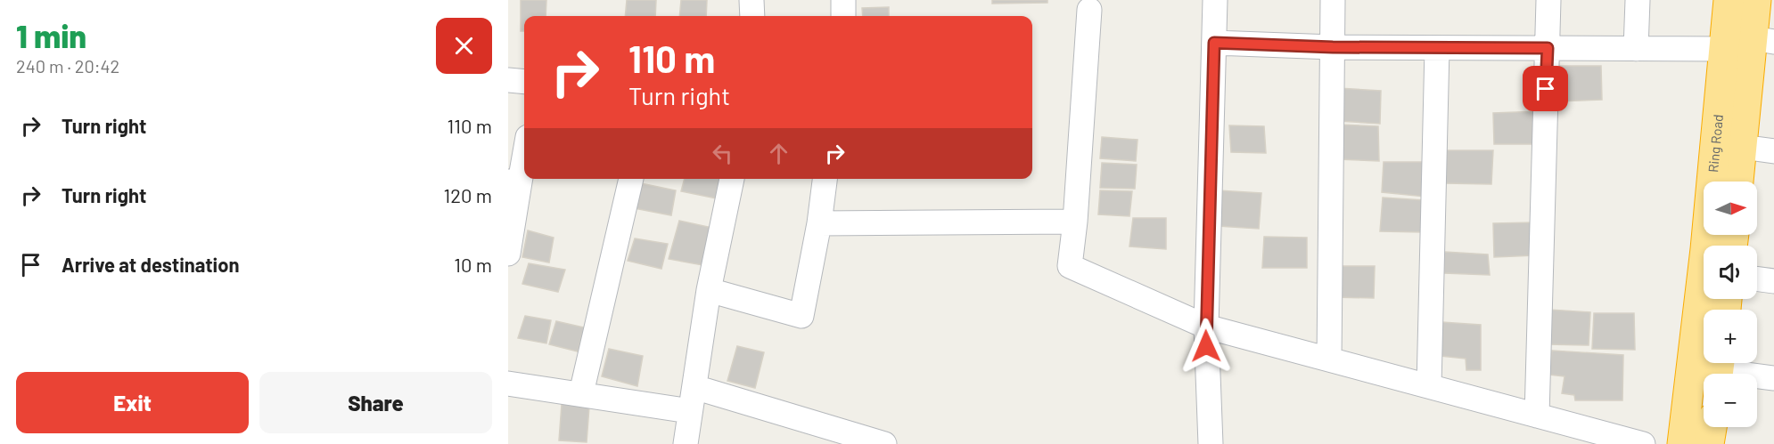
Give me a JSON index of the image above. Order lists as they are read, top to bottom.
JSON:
{
  "streets": {
    "highway": ["Ring Road"]
  },
  "north": "right",
  "page": {
    "heading": ["1 min", "240 m · 20:42"],
    "turn": ["110 m", "Turn right"],
    "list": [
      {
        "name": "Turn right",
        "value": "110 m"
      },
      {
        "name": "Turn right",
        "value": "120 m"
      },
      {
        "name": "Arrive at destination",
        "value": "10 m"
      }
    ],
    "map_buttons": ["+", "−"],
    "buttons": ["Exit", "Share"]
  }
}
